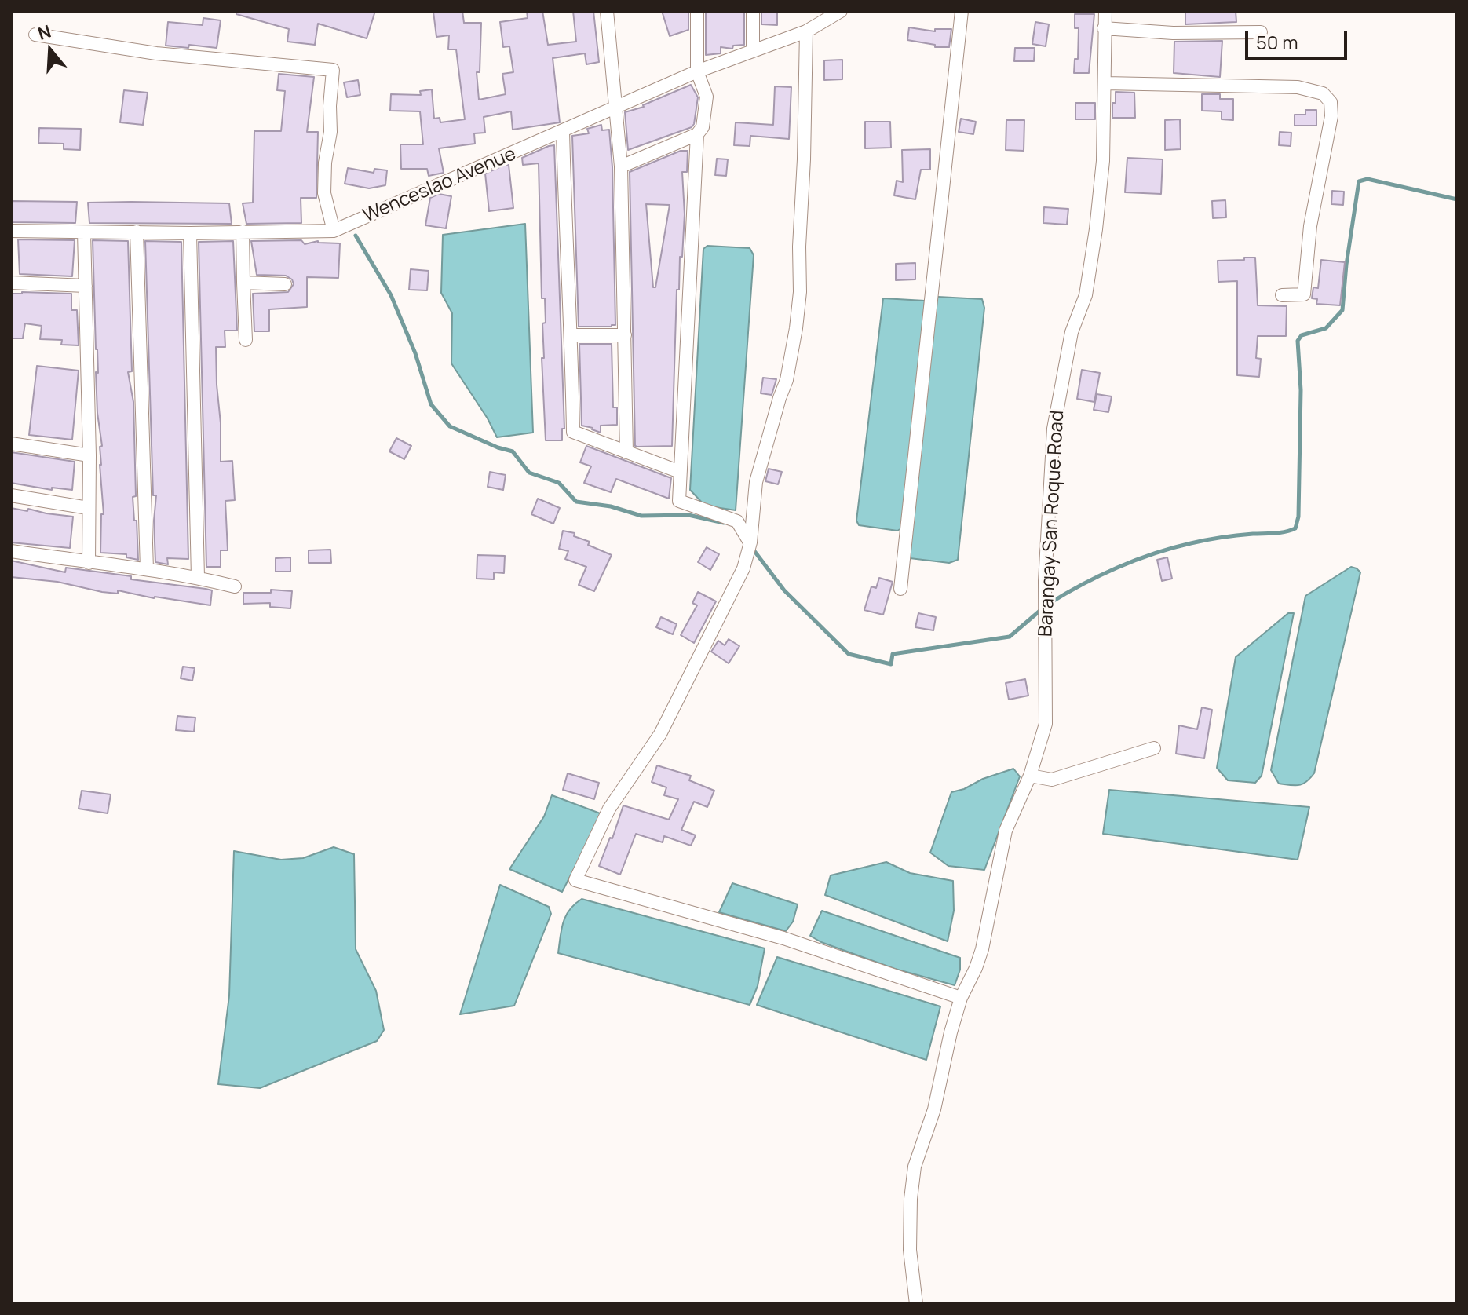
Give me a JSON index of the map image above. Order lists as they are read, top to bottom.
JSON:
{
  "streets": {
    "street": ["Wenceslao Avenue", "Barangay San Roque Road"]
  },
  "scale_bar": "50 m",
  "north": "top"
}
